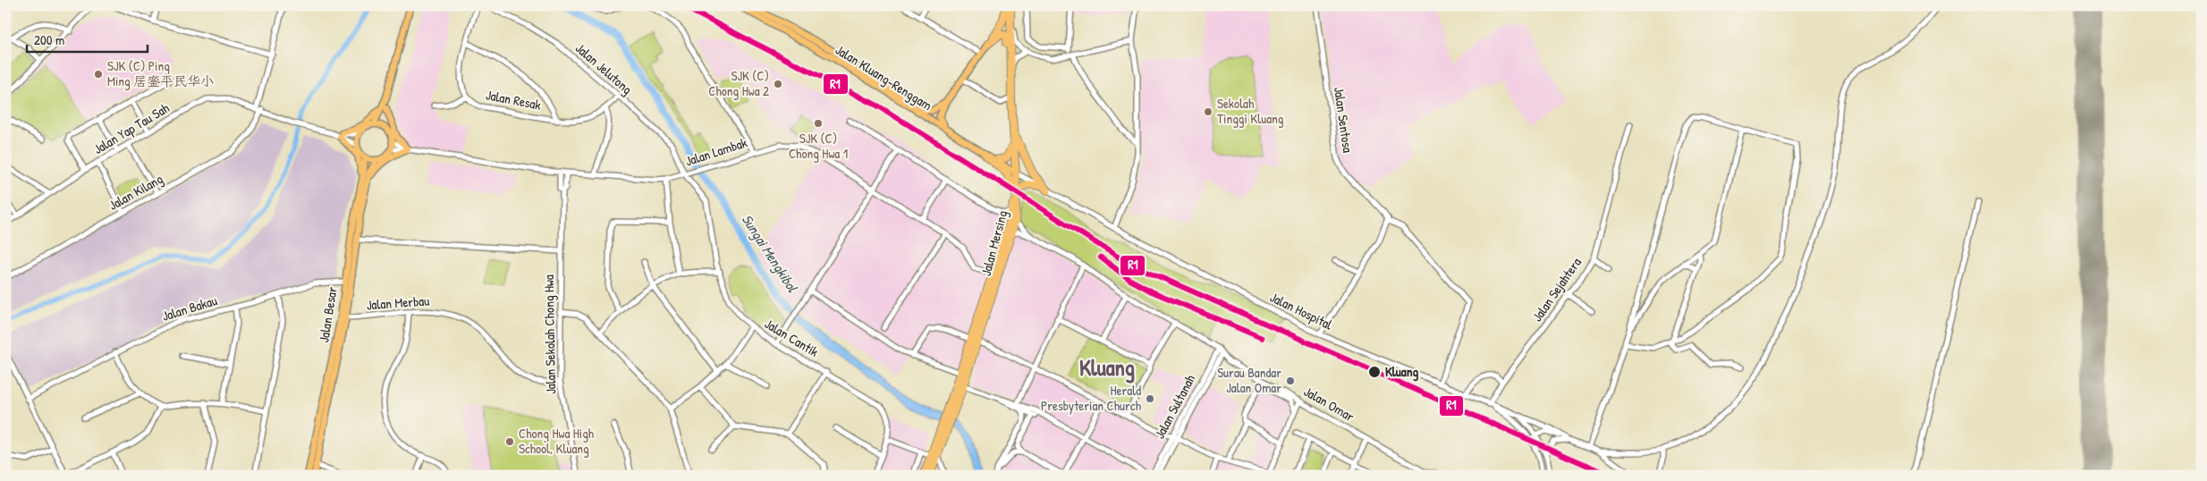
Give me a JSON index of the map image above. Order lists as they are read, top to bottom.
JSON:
{
  "streets": {
    "highway": ["Jalan Mersing"],
    "main road": ["Jalan Kluang-Renggam", "Jalan Besar"],
    "street": [
      "Jalan Jelutong",
      "Jalan Resak",
      "Jalan Sentosa",
      "Jalan Yap Tau Sah",
      "Jalan Lambak",
      "Jalan Kilang",
      "Jalan Sejahtera",
      "Jalan Merbau",
      "Jalan Bakau",
      "Jalan Hospital",
      "Jalan Sekolah Chong Hwa",
      "Jalan Cantik",
      "Jalan Omar",
      "Jalan Sultanah"
    ]
  },
  "crossings": [
    ["Jalan Jelutong", "Jalan Resak"],
    ["Jalan Jelutong", "Jalan Lambak"],
    ["Jalan Jelutong", "Jalan Cantik"],
    ["Jalan Kluang-Renggam", "Jalan Mersing"],
    ["Jalan Kluang-Renggam", "Jalan Hospital"],
    ["Jalan Sentosa", "Jalan Hospital"],
    ["Jalan Yap Tau Sah", "Jalan Kilang"],
    ["Jalan Yap Tau Sah", "Jalan Besar"],
    ["Jalan Lambak", "Jalan Mersing"],
    ["Jalan Lambak", "Jalan Sekolah Chong Hwa"],
    ["Jalan Lambak", "Jalan Cantik"],
    ["Jalan Mersing", "Jalan Hospital"],
    ["Jalan Sejahtera", "Jalan Hospital"],
    ["Jalan Merbau", "Jalan Besar"],
    ["Jalan Merbau", "Jalan Sekolah Chong Hwa"],
    ["Jalan Bakau", "Jalan Besar"],
    ["Jalan Omar", "Jalan Sultanah"]
  ],
  "districts": ["Kluang"],
  "water": ["Sungai Mengkibol"],
  "places": [
    "SJK (C) Ping Ming 居銮平民华小",
    "SJK (C) Chong Hwa 2",
    "Sekolah Tinggi Kluang",
    "SJK (C) Chong Hwa 1",
    "Kluang",
    "Surau Bandar Jalan Omar",
    "Herald Presbyterian Church",
    "Chong Hwa High School, Kluang"
  ],
  "lines": ["transit line R1"],
  "scale_bar": "200 m"
}
